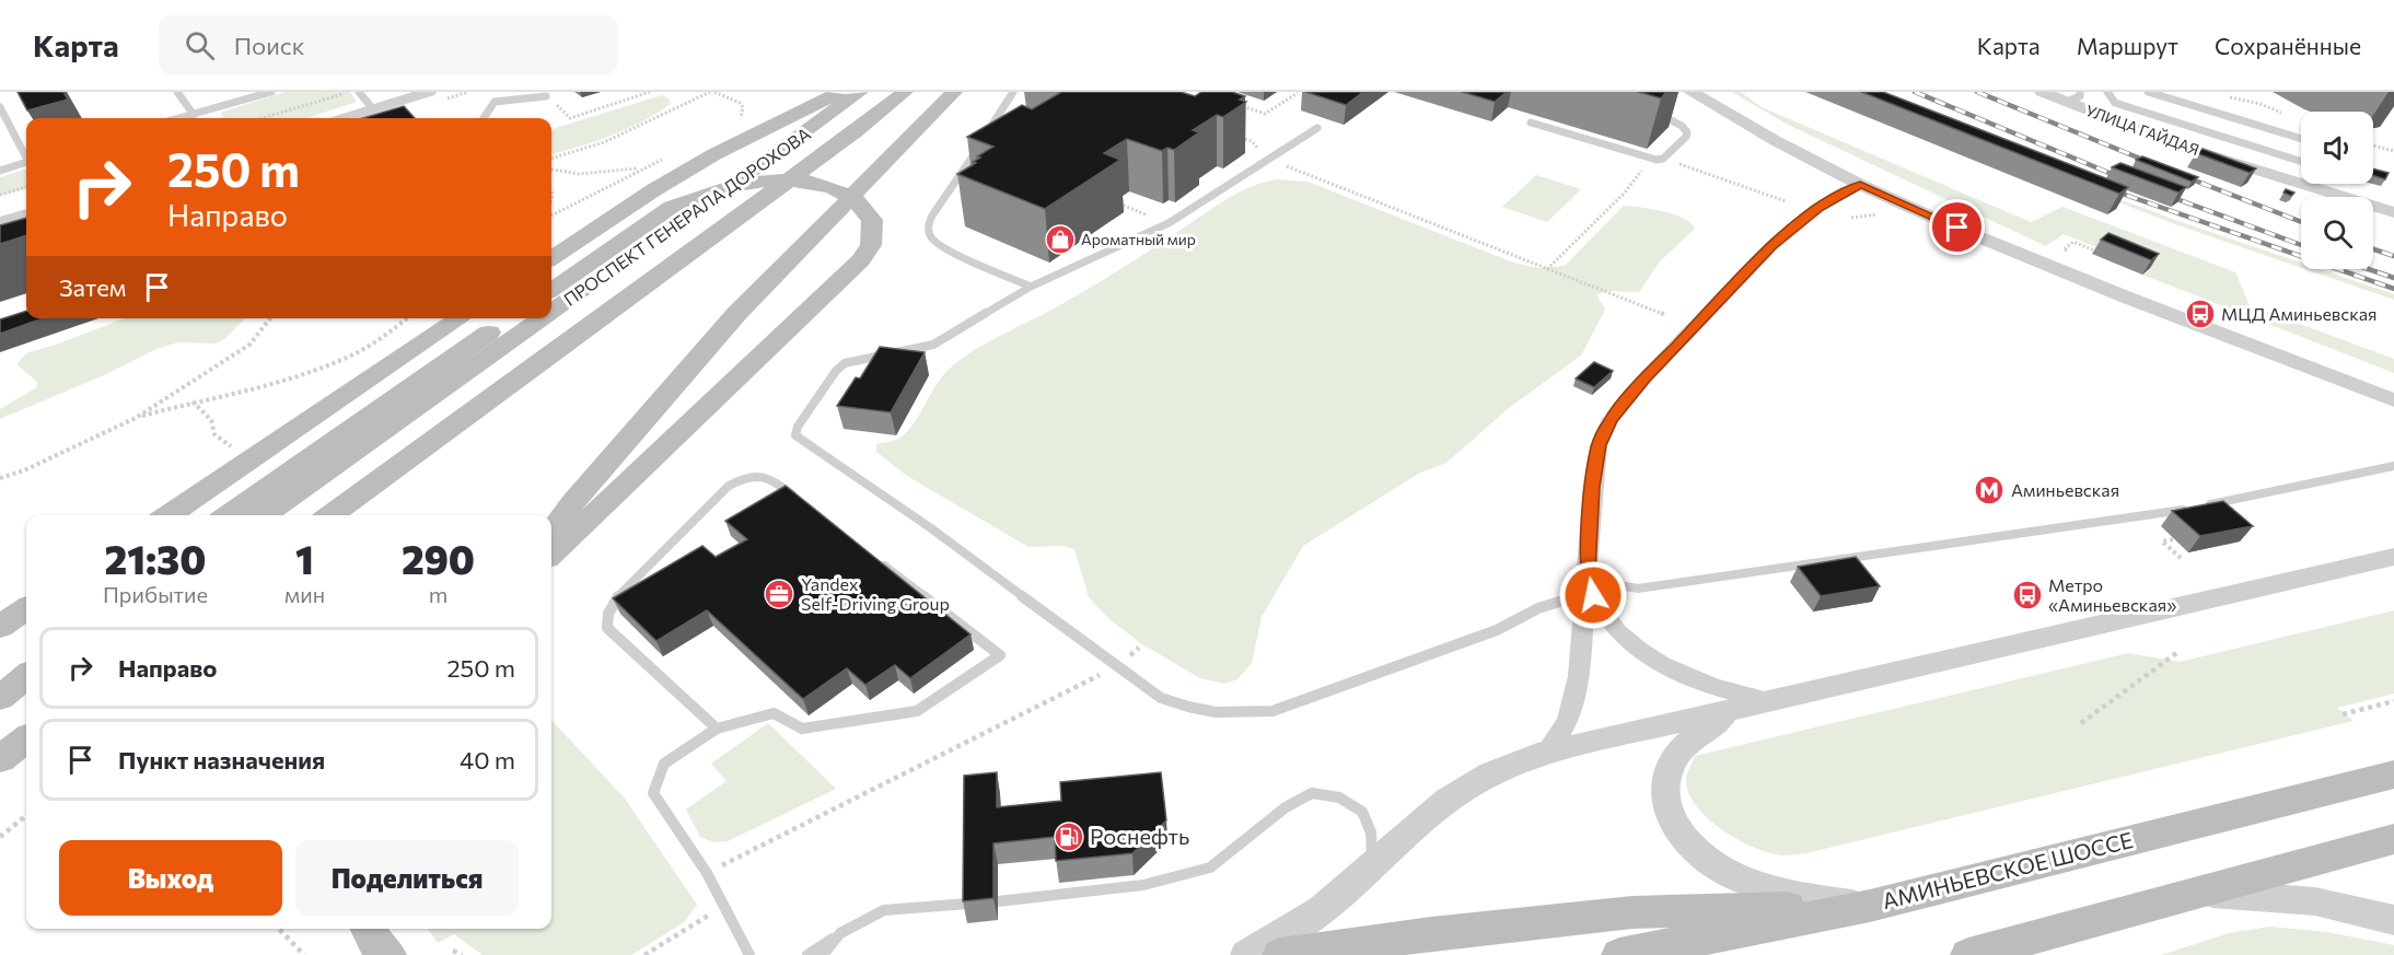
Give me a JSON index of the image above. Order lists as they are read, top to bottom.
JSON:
{
  "streets": {
    "main road": ["ПРОСПЕКТ ГЕНЕРАЛА ДОРОХОВА", "АМИНЬЕВСКОЕ ШОССЕ"],
    "street": ["УЛИЦА ГАЙДАЯ"]
  },
  "places": {
    "shop": ["Ароматный мир"],
    "bus stop": ["МЦД Аминьевская", "Метро «Аминьевская»"],
    "metro station": ["Аминьевская"],
    "office": ["Yandex Self-Driving Group"],
    "fuel station": ["Роснефть"]
  },
  "page": {
    "header": "Карта",
    "search": "Поиск",
    "nav": ["Карта", "Маршрут", "Сохранённые"],
    "turn": ["250 m", "Направо"],
    "then": "Затем",
    "eta": [
      "21:30",
      "Прибытие",
      "1",
      "мин",
      "290",
      "m"
    ],
    "list": [
      {
        "name": "Направо",
        "value": "250 m"
      },
      {
        "name": "Пункт назначения",
        "value": "40 m"
      }
    ],
    "buttons": ["Выход", "Поделиться"]
  }
}
